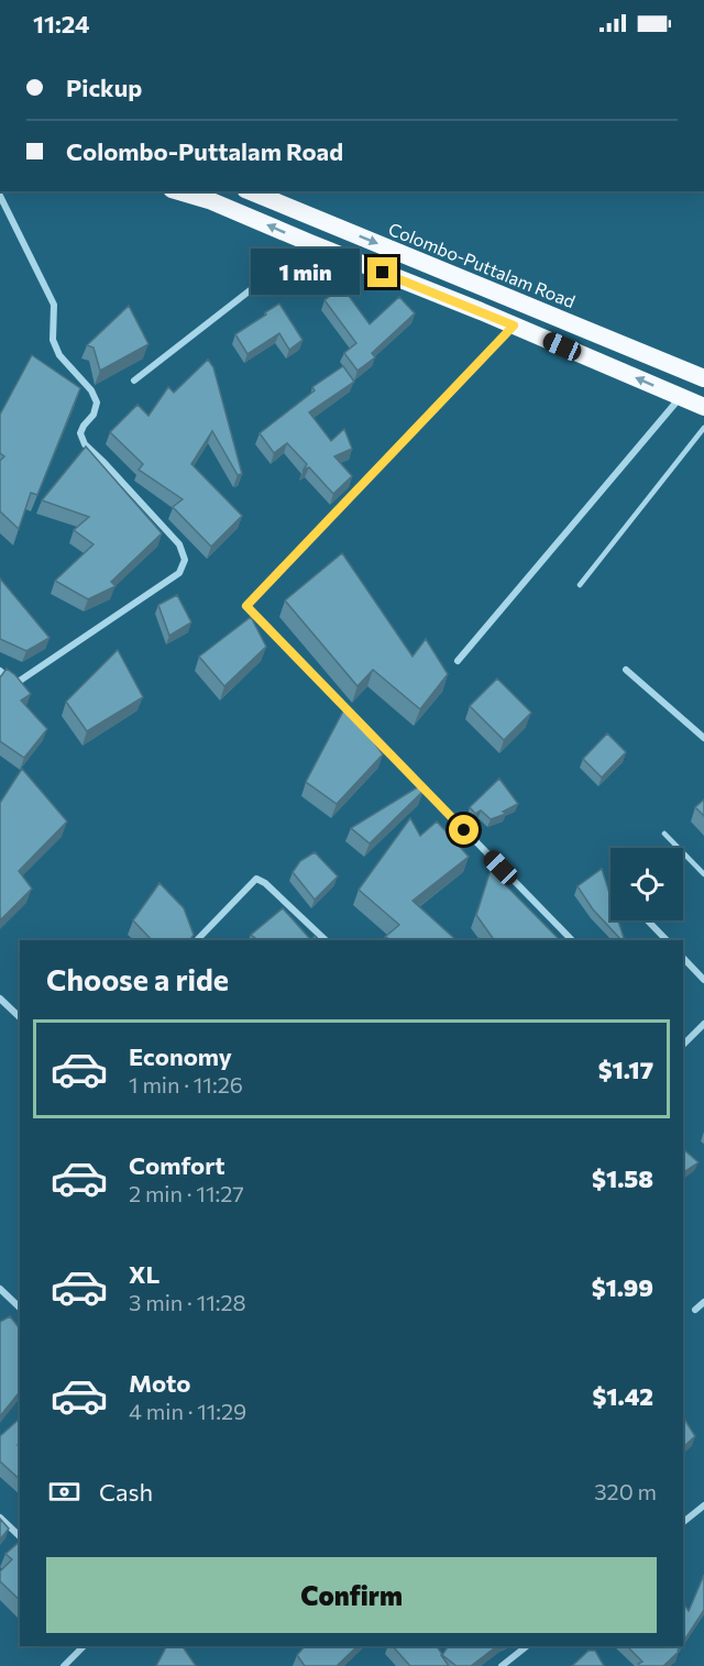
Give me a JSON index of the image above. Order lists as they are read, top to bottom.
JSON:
{
  "streets": {
    "highway": ["Colombo-Puttalam Road"]
  },
  "page": {
    "status": "11:24",
    "banner": ["Pickup", "Colombo-Puttalam Road"],
    "bubble": "1 min",
    "heading": "Choose a ride",
    "list": [
      {
        "name": "Economy",
        "note": "1 min · 11:26",
        "value": "$1.17"
      },
      {
        "name": "Comfort",
        "note": "2 min · 11:27",
        "value": "$1.58"
      },
      {
        "name": "XL",
        "note": "3 min · 11:28",
        "value": "$1.99"
      },
      {
        "name": "Moto",
        "note": "4 min · 11:29",
        "value": "$1.42"
      }
    ],
    "pay": ["Cash", "320 m"],
    "buttons": "Confirm"
  }
}
